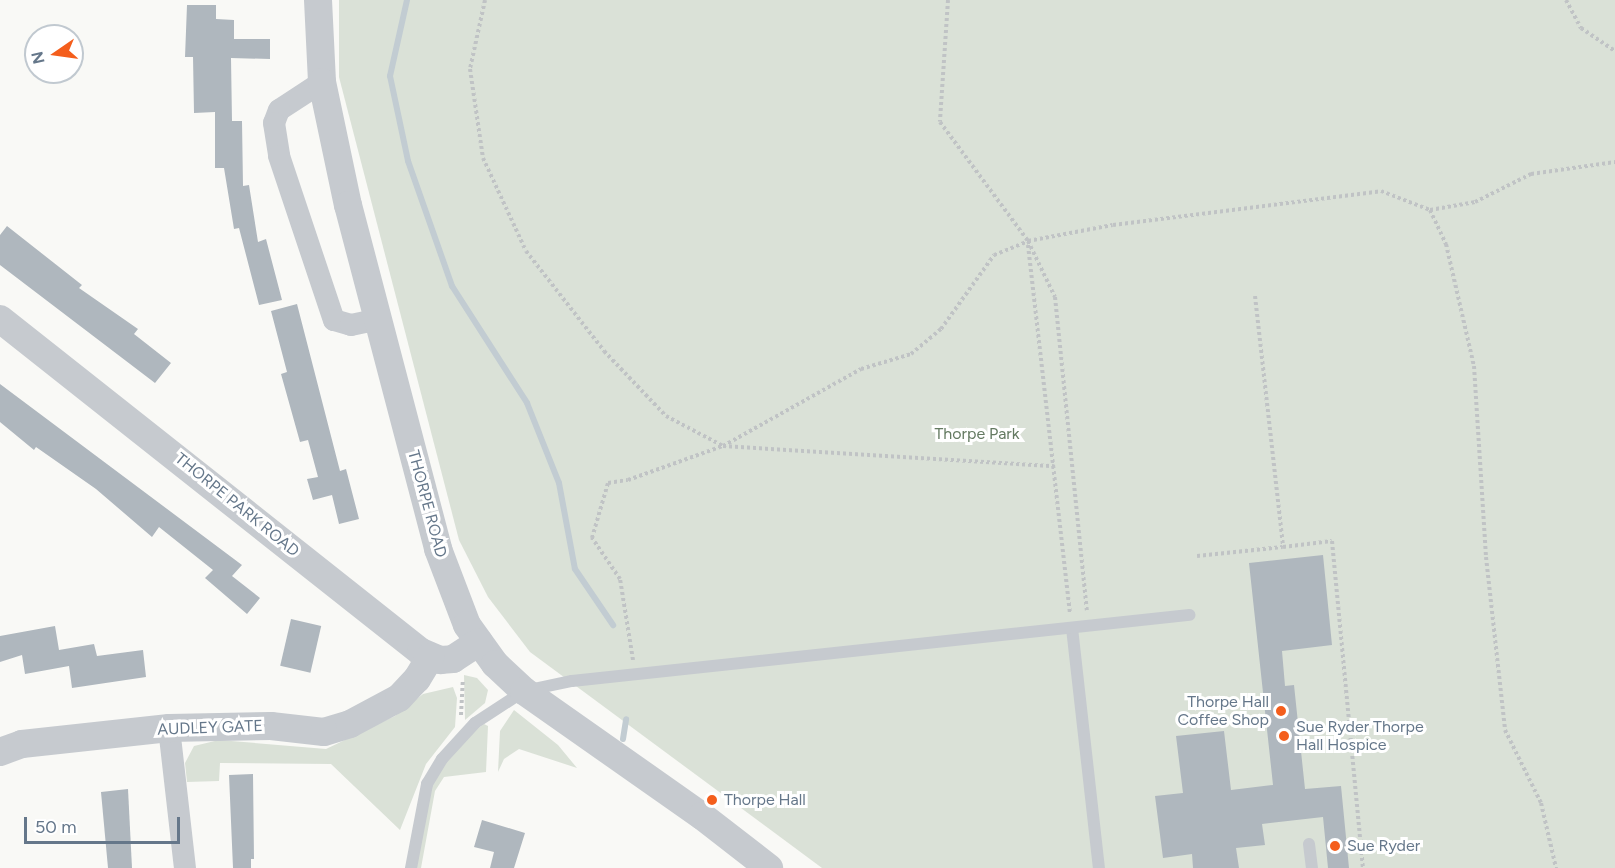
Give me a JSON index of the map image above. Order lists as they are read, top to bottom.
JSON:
{
  "streets": {
    "street": ["THORPE ROAD", "THORPE PARK ROAD", "AUDLEY GATE"]
  },
  "crossings": [
    ["THORPE PARK ROAD", "AUDLEY GATE"]
  ],
  "parks": ["Thorpe Park"],
  "places": [
    "Thorpe Hall Coffee Shop",
    "Sue Ryder Thorpe Hall Hospice",
    "Thorpe Hall",
    "Sue Ryder"
  ],
  "scale_bar": "50 m",
  "north": "left"
}
